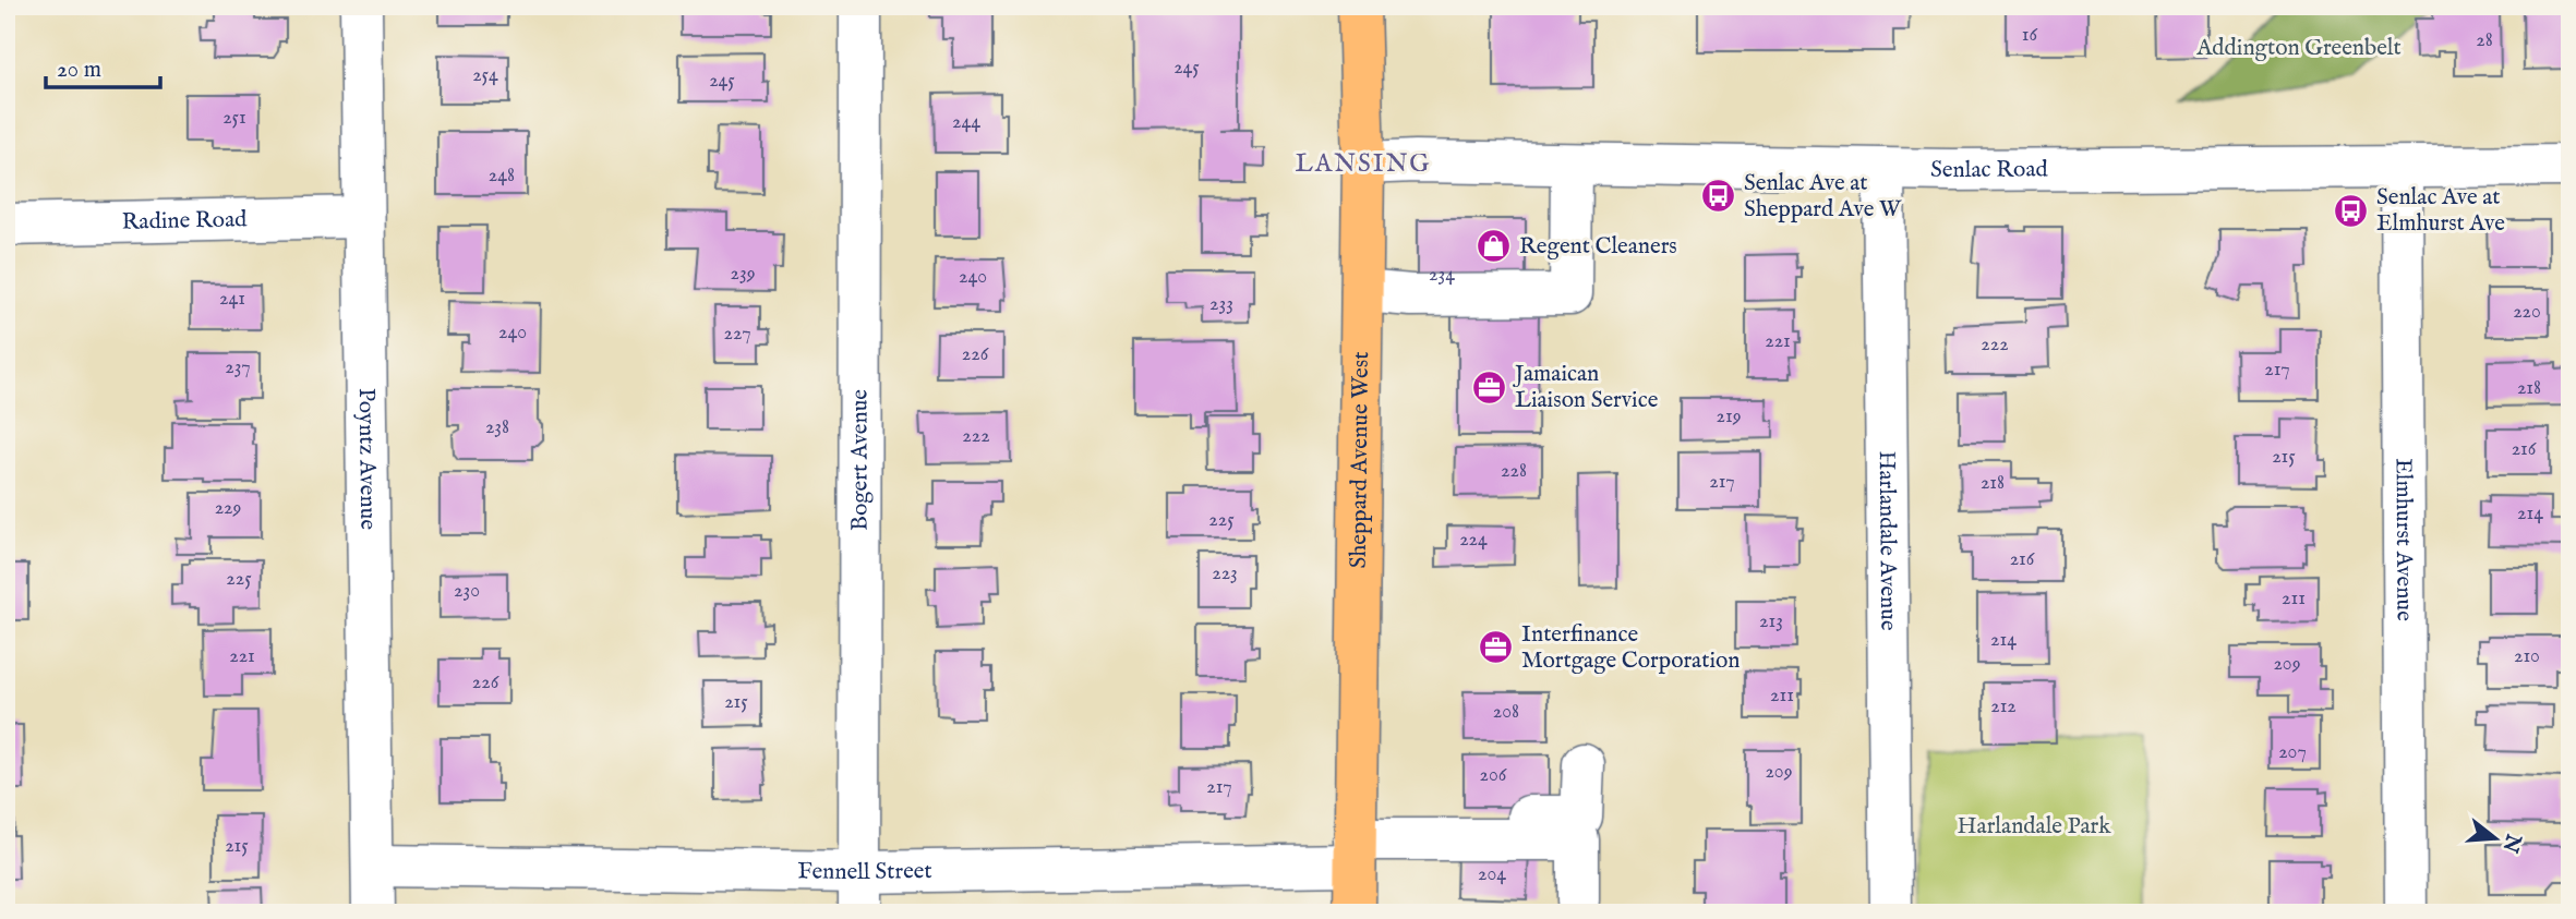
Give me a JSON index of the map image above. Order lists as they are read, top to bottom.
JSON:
{
  "streets": {
    "main road": ["Sheppard Avenue West"],
    "street": [
      "Senlac Road",
      "Radine Road",
      "Poyntz Avenue",
      "Bogert Avenue",
      "Harlandale Avenue",
      "Elmhurst Avenue",
      "Fennell Street"
    ]
  },
  "crossings": [
    ["Senlac Road", "Sheppard Avenue West"],
    ["Senlac Road", "Harlandale Avenue"],
    ["Senlac Road", "Elmhurst Avenue"],
    ["Radine Road", "Poyntz Avenue"],
    ["Sheppard Avenue West", "Fennell Street"],
    ["Poyntz Avenue", "Fennell Street"],
    ["Bogert Avenue", "Fennell Street"]
  ],
  "districts": ["LANSING"],
  "parks": ["Addington Greenbelt", "Harlandale Park"],
  "places": {
    "bus stop": ["Senlac Ave at Sheppard Ave W", "Senlac Ave at Elmhurst Ave"],
    "shop": ["Regent Cleaners"],
    "office": ["Jamaican Liaison Service", "Interfinance Mortgage Corporation"]
  },
  "house_numbers": [
    "16",
    "28",
    "245",
    "254",
    "245",
    "251",
    "244",
    "248",
    "239",
    "234",
    "240",
    "241",
    "233",
    "220",
    "240",
    "227",
    "221",
    "222",
    "226",
    "237",
    "217",
    "218",
    "219",
    "238",
    "222",
    "216",
    "215",
    "228",
    "217",
    "218",
    "229",
    "214",
    "225",
    "224",
    "216",
    "223",
    "225",
    "230",
    "211",
    "213",
    "214",
    "221",
    "210",
    "209",
    "226",
    "211",
    "215",
    "212",
    "208",
    "207",
    "209",
    "206",
    "217",
    "215",
    "204"
  ],
  "scale_bar": "20 m",
  "north": "right"
}
